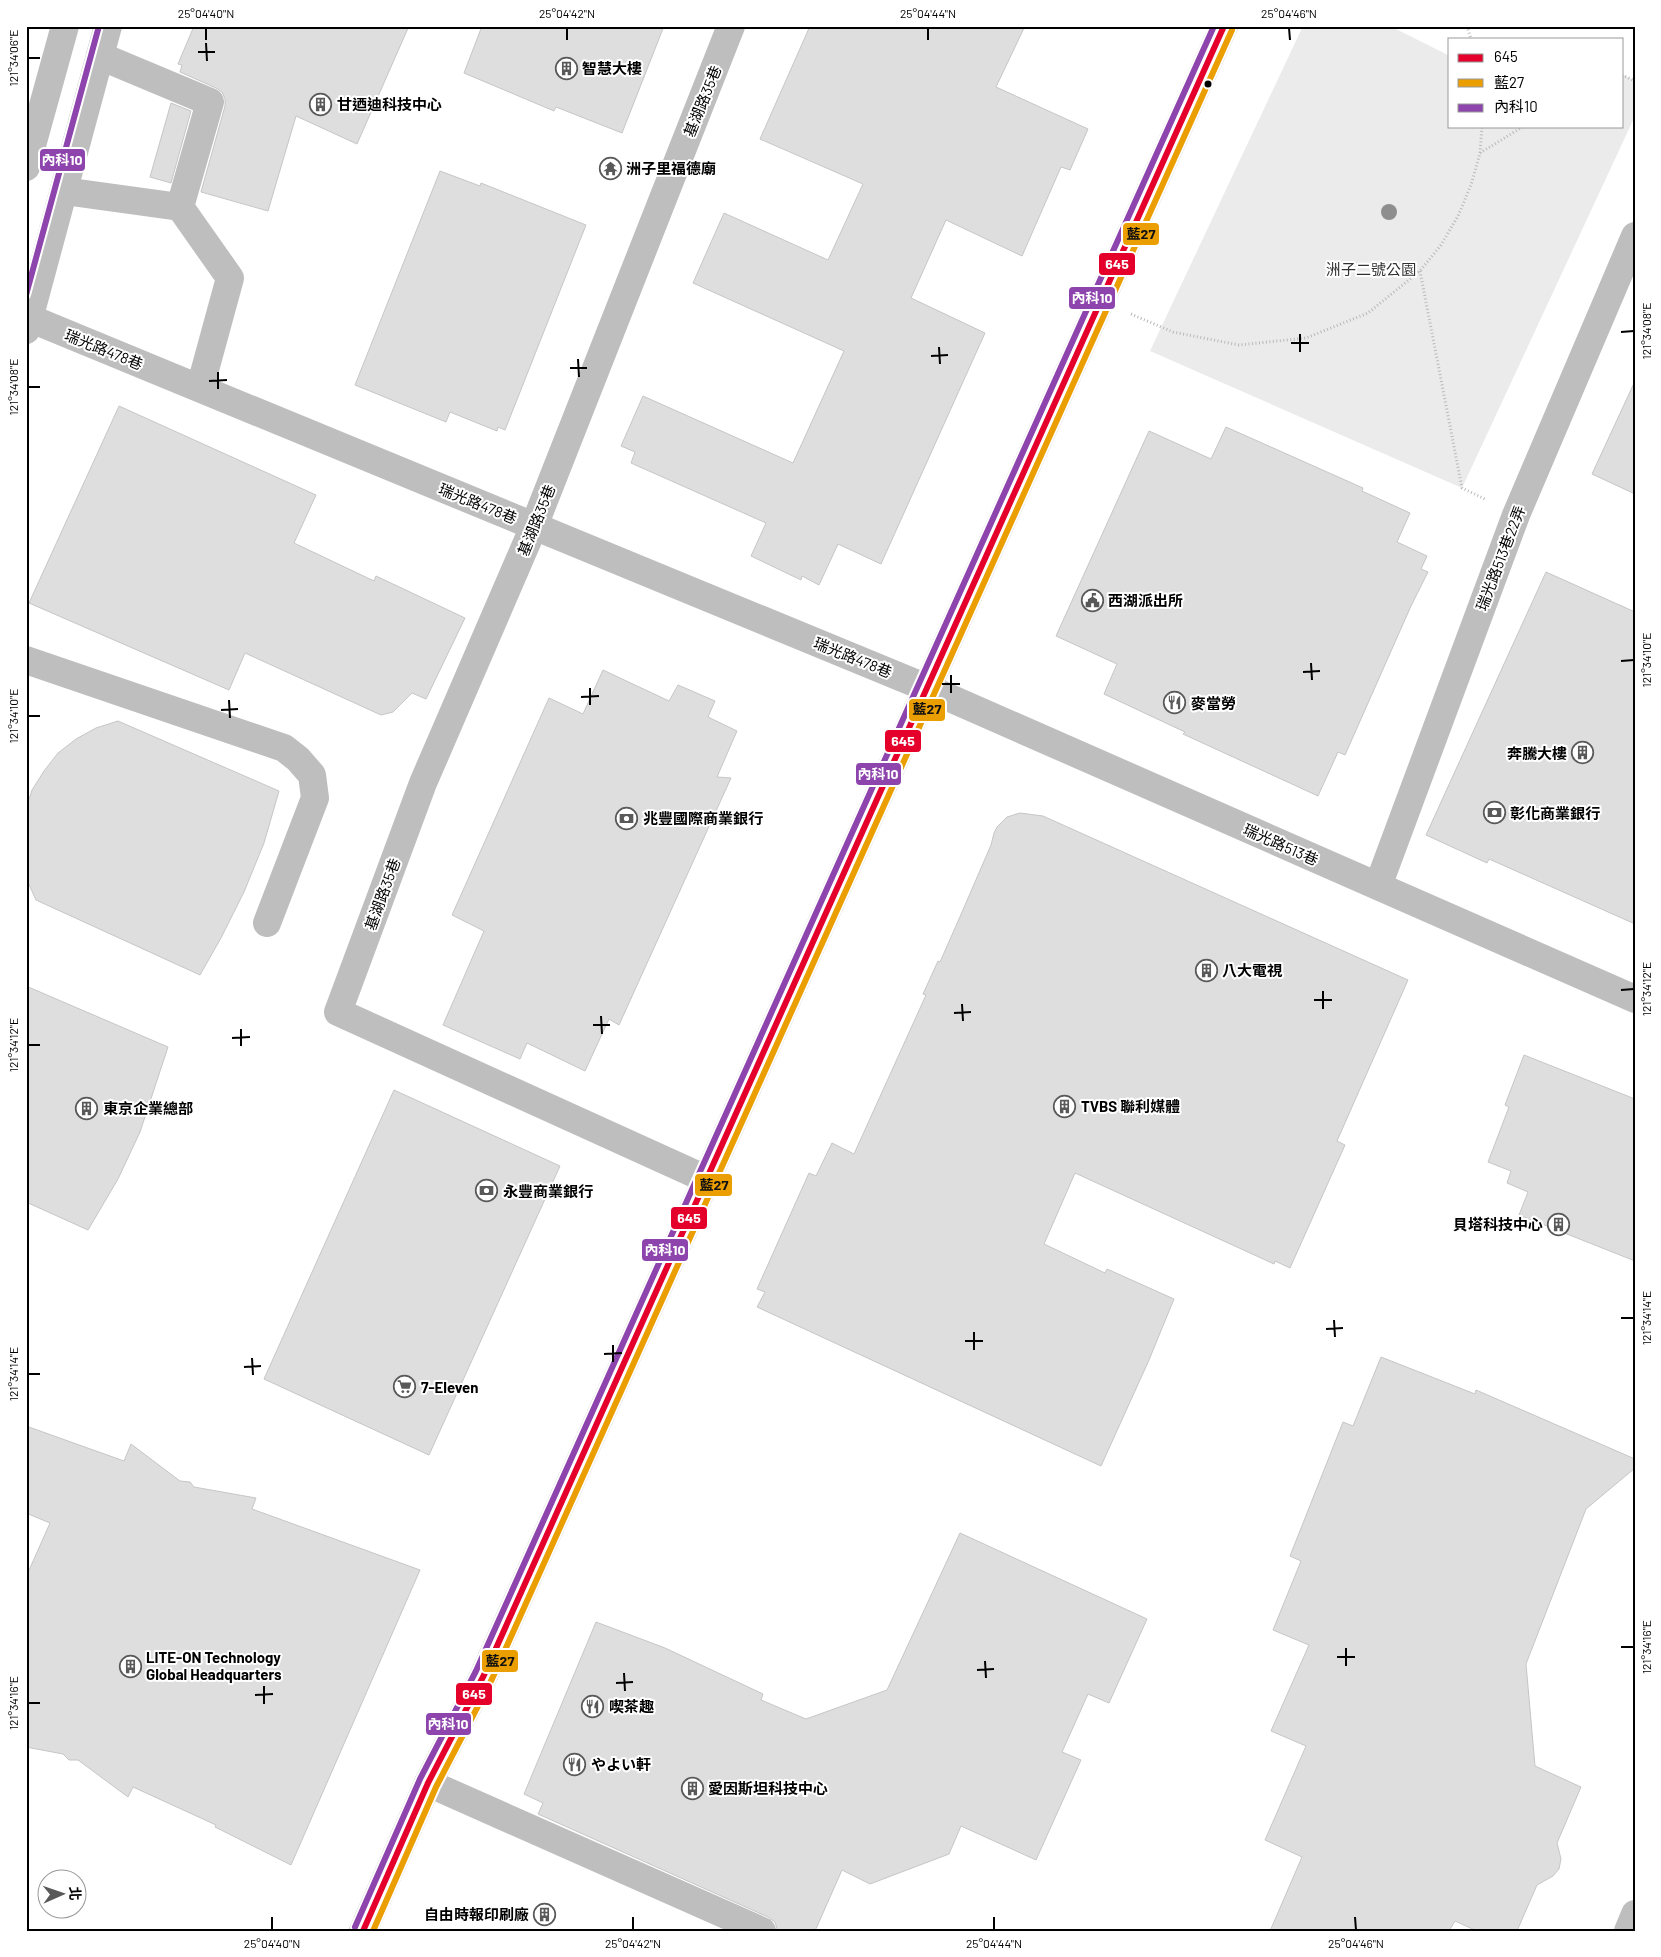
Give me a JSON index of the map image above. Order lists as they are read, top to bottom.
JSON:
{
  "streets": {
    "main road": [
      "基湖路35巷",
      "瑞光路478巷",
      "瑞光路513巷22弄",
      "瑞光路513巷"
    ]
  },
  "crossings": [
    ["基湖路35巷", "瑞光路478巷"],
    ["瑞光路478巷", "瑞光路513巷"],
    ["瑞光路513巷22弄", "瑞光路513巷"]
  ],
  "parks": ["洲子二號公園"],
  "places": {
    "building": [
      "智慧大樓",
      "甘迺迪科技中心",
      "奔騰大樓",
      "八大電視",
      "TVBS 聯利媒體",
      "東京企業總部",
      "貝塔科技中心",
      "LITE-ON Technology Global Headquarters",
      "愛因斯坦科技中心",
      "自由時報印刷廠"
    ],
    "temple": ["洲子里福德廟"],
    "public building": ["西湖派出所"],
    "restaurant": ["麥當勞", "喫茶趣", "やよい軒"],
    "bank": ["彰化商業銀行", "兆豐國際商業銀行", "永豐商業銀行"],
    "supermarket": ["7-Eleven"]
  },
  "lines": ["transit line 645", "transit line 內科10", "transit line 藍27"],
  "legend": ["645", "藍27", "內科10"],
  "north": "right",
  "coordinates": [
    "25°04'40\"N",
    "25°04'42\"N",
    "25°04'44\"N",
    "25°04'46\"N",
    "121°34'06\"E",
    "121°34'08\"E",
    "121°34'10\"E",
    "121°34'12\"E",
    "121°34'14\"E",
    "121°34'16\"E"
  ]
}
